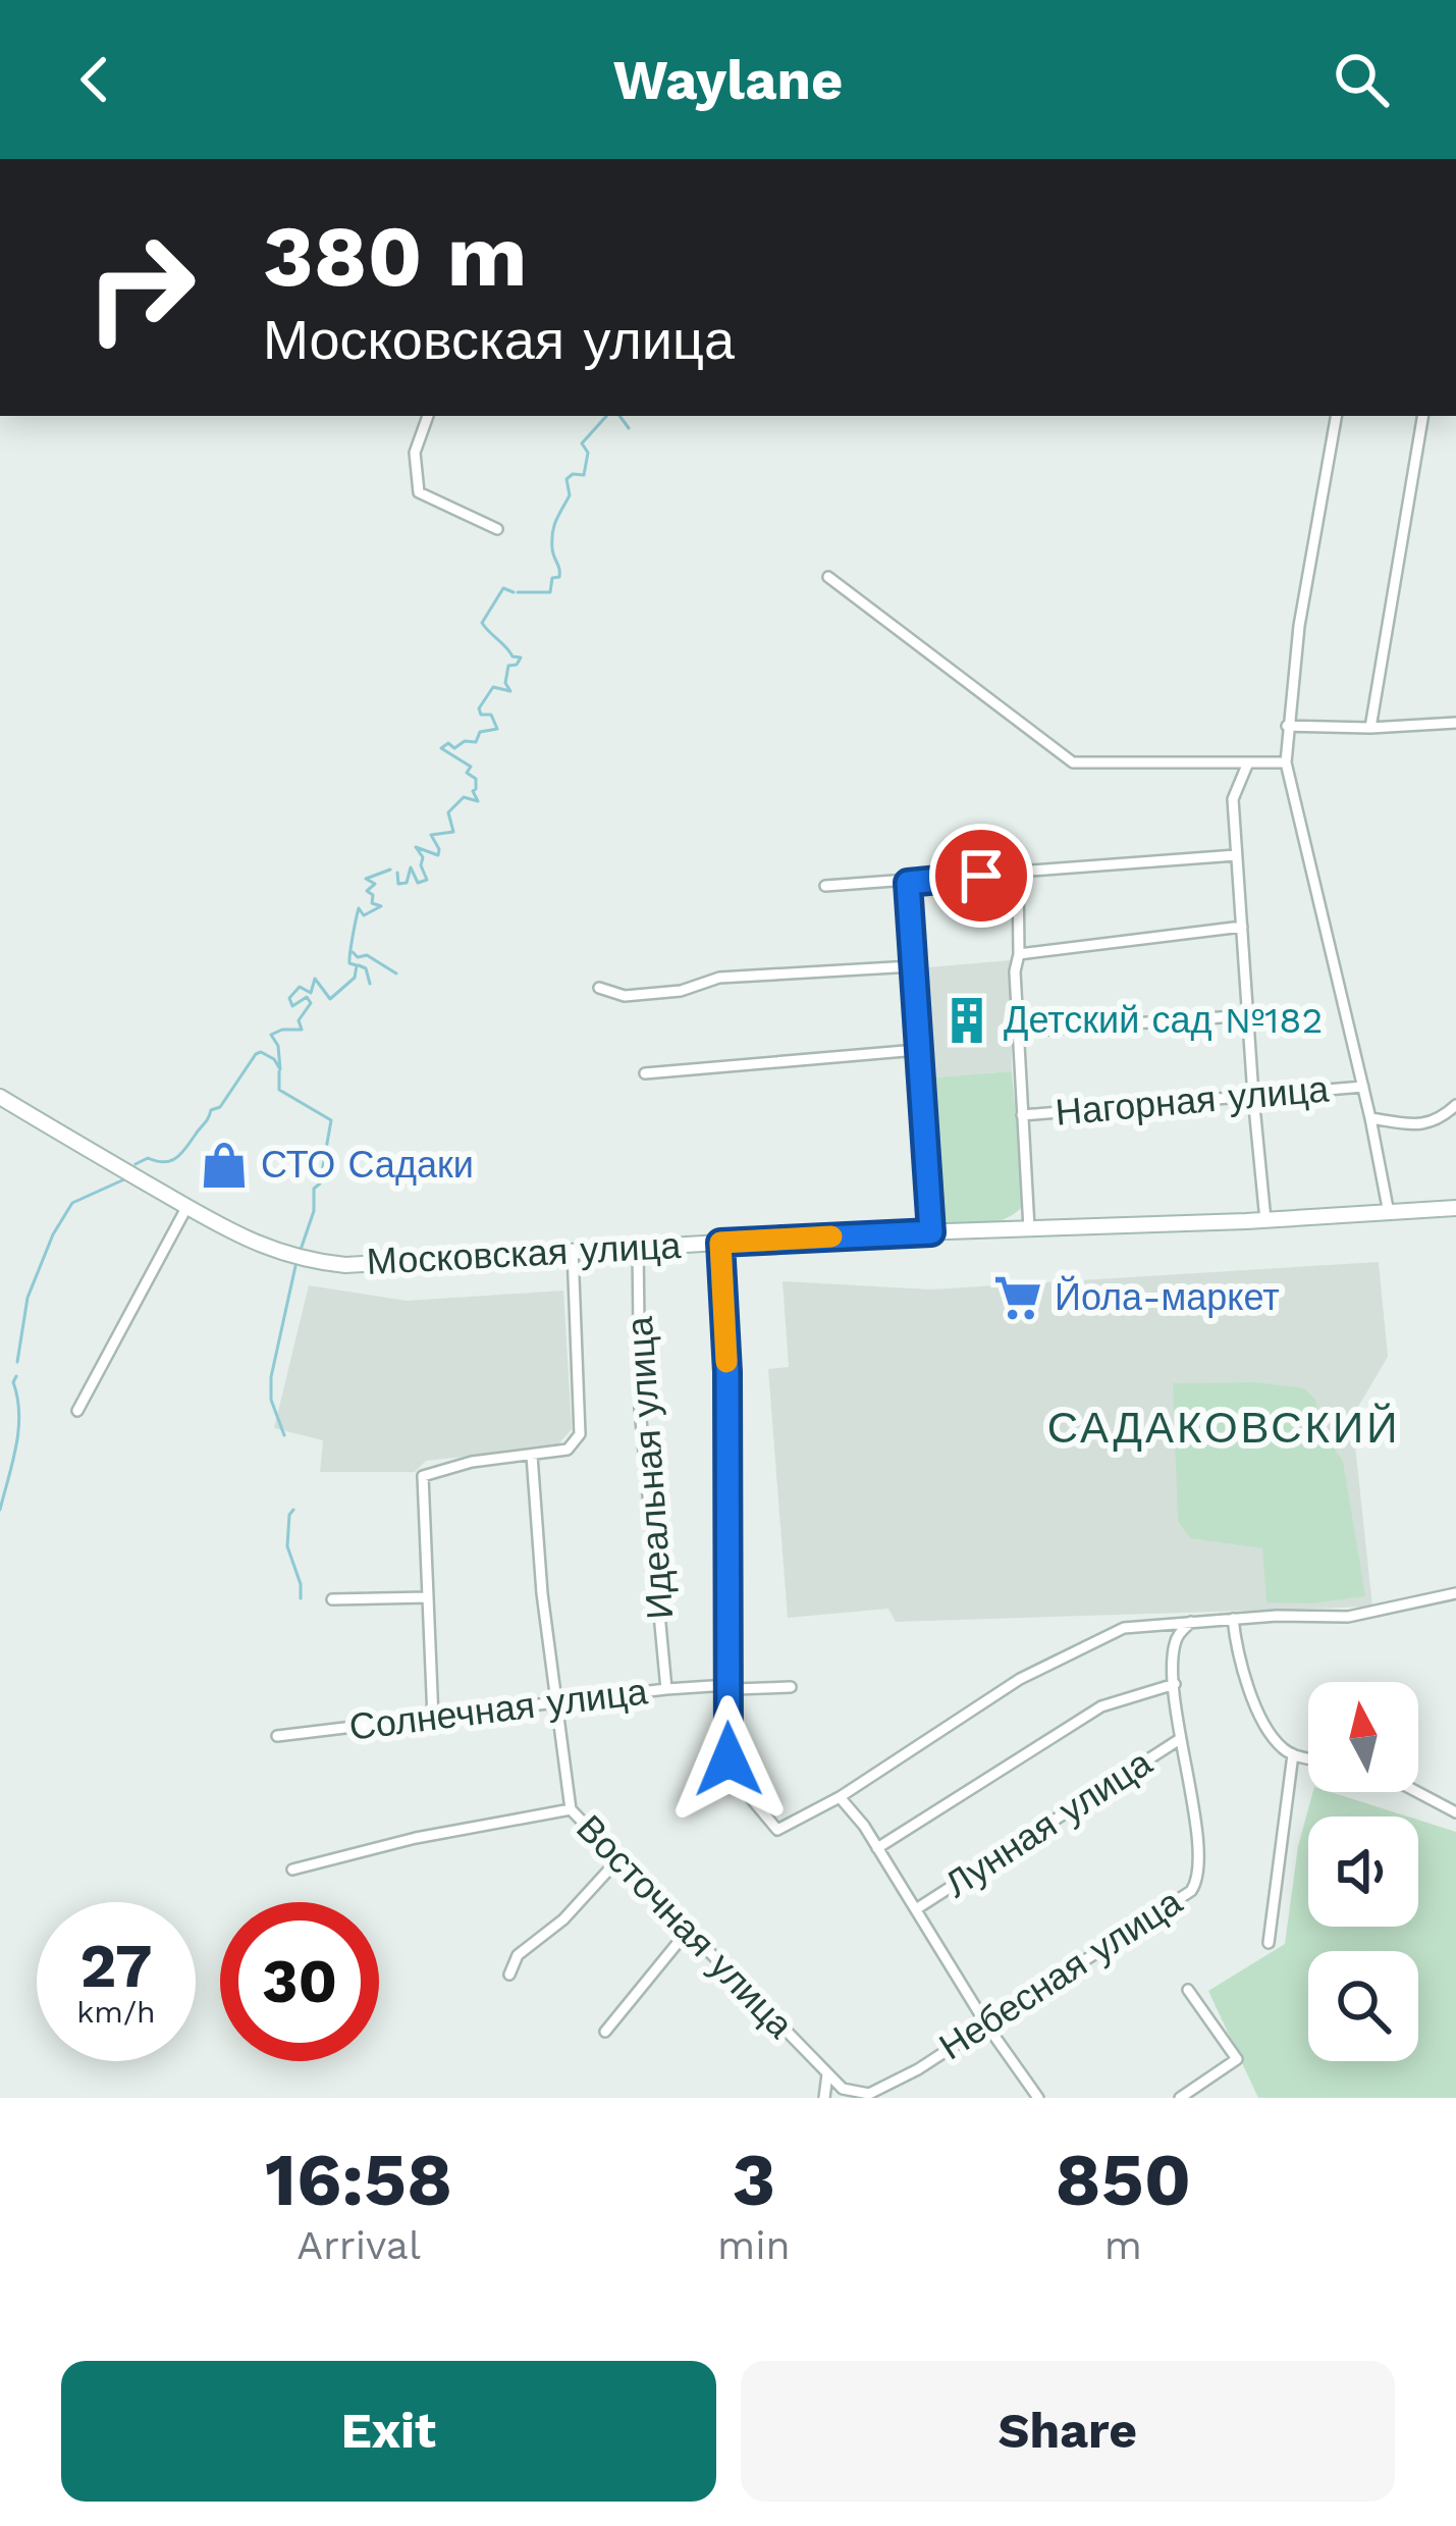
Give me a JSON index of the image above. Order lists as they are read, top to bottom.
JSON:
{
  "streets": {
    "main road": ["Московская улица"],
    "street": [
      "Нагорная улица",
      "Идеальная улица",
      "Солнечная улица",
      "Лунная улица",
      "Восточная улица",
      "Небесная улица"
    ]
  },
  "crossings": [
    ["Московская улица", "Идеальная улица"],
    ["Идеальная улица", "Солнечная улица"],
    ["Солнечная улица", "Восточная улица"],
    ["Лунная улица", "Небесная улица"],
    ["Восточная улица", "Небесная улица"]
  ],
  "districts": ["САДАКОВСКИЙ"],
  "places": {
    "building": ["Детский сад №182"],
    "shop": ["СТО Садаки"],
    "supermarket": ["Йола-маркет"]
  },
  "north": "top",
  "page": {
    "header": "Waylane",
    "turn": ["380 m", "Московская улица"],
    "speed": "27 km/h",
    "limit": "30",
    "eta": [
      "16:58",
      "Arrival",
      "3",
      "min",
      "850",
      "m"
    ],
    "buttons": ["Exit", "Share"]
  }
}
